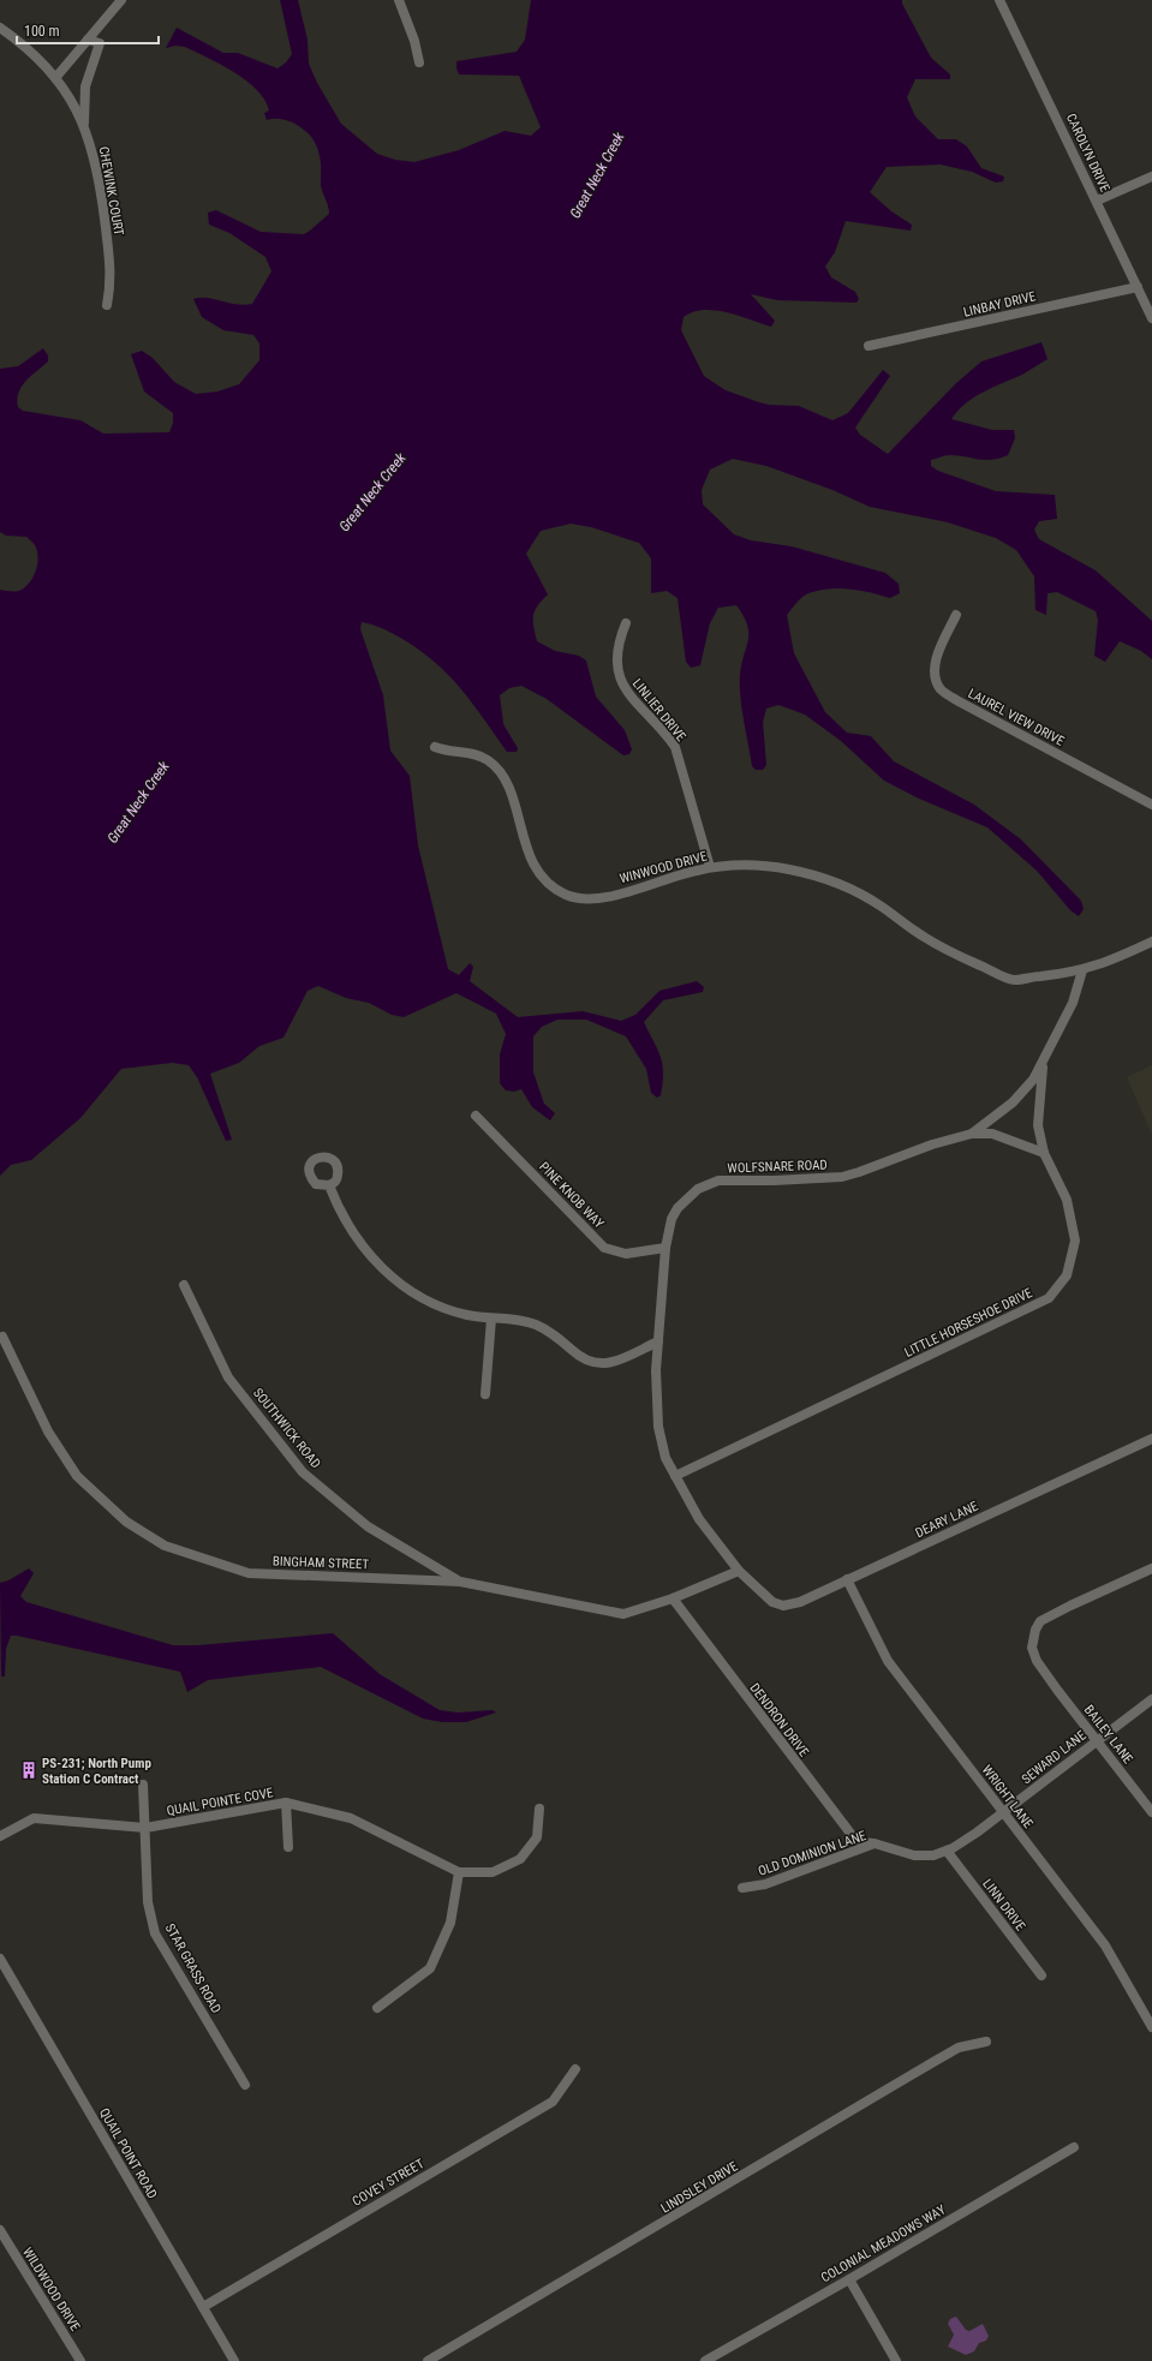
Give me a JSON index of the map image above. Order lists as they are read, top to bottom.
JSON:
{
  "streets": {
    "street": [
      "CAROLYN DRIVE",
      "CHEWINK COURT",
      "LINBAY DRIVE",
      "LINLIER DRIVE",
      "LAUREL VIEW DRIVE",
      "WINWOOD DRIVE",
      "WOLFSNARE ROAD",
      "PINE KNOB WAY",
      "LITTLE HORSESHOE DRIVE",
      "SOUTHWICK ROAD",
      "DEARY LANE",
      "BINGHAM STREET",
      "DENDRON DRIVE",
      "BAILEY LANE",
      "SEWARD LANE",
      "WRIGHT LANE",
      "QUAIL POINTE COVE",
      "OLD DOMINION LANE",
      "LINN DRIVE",
      "STAR GRASS ROAD",
      "QUAIL POINT ROAD",
      "COVEY STREET",
      "LINDSLEY DRIVE",
      "COLONIAL MEADOWS WAY",
      "WILDWOOD DRIVE"
    ]
  },
  "crossings": [
    ["CAROLYN DRIVE", "LINBAY DRIVE"],
    ["LINLIER DRIVE", "WINWOOD DRIVE"],
    ["WINWOOD DRIVE", "WOLFSNARE ROAD"],
    ["WOLFSNARE ROAD", "PINE KNOB WAY"],
    ["WOLFSNARE ROAD", "LITTLE HORSESHOE DRIVE"],
    ["WOLFSNARE ROAD", "DEARY LANE"],
    ["WOLFSNARE ROAD", "BINGHAM STREET"],
    ["SOUTHWICK ROAD", "BINGHAM STREET"],
    ["DEARY LANE", "WRIGHT LANE"],
    ["BINGHAM STREET", "DENDRON DRIVE"],
    ["DENDRON DRIVE", "OLD DOMINION LANE"],
    ["BAILEY LANE", "SEWARD LANE"],
    ["SEWARD LANE", "WRIGHT LANE"],
    ["SEWARD LANE", "OLD DOMINION LANE"],
    ["SEWARD LANE", "LINN DRIVE"],
    ["QUAIL POINTE COVE", "STAR GRASS ROAD"],
    ["OLD DOMINION LANE", "LINN DRIVE"],
    ["QUAIL POINT ROAD", "COVEY STREET"]
  ],
  "water": ["Great Neck Creek"],
  "places": {
    "building": ["PS-231; North Pump Station C Contract"]
  },
  "scale_bar": "100 m"
}
